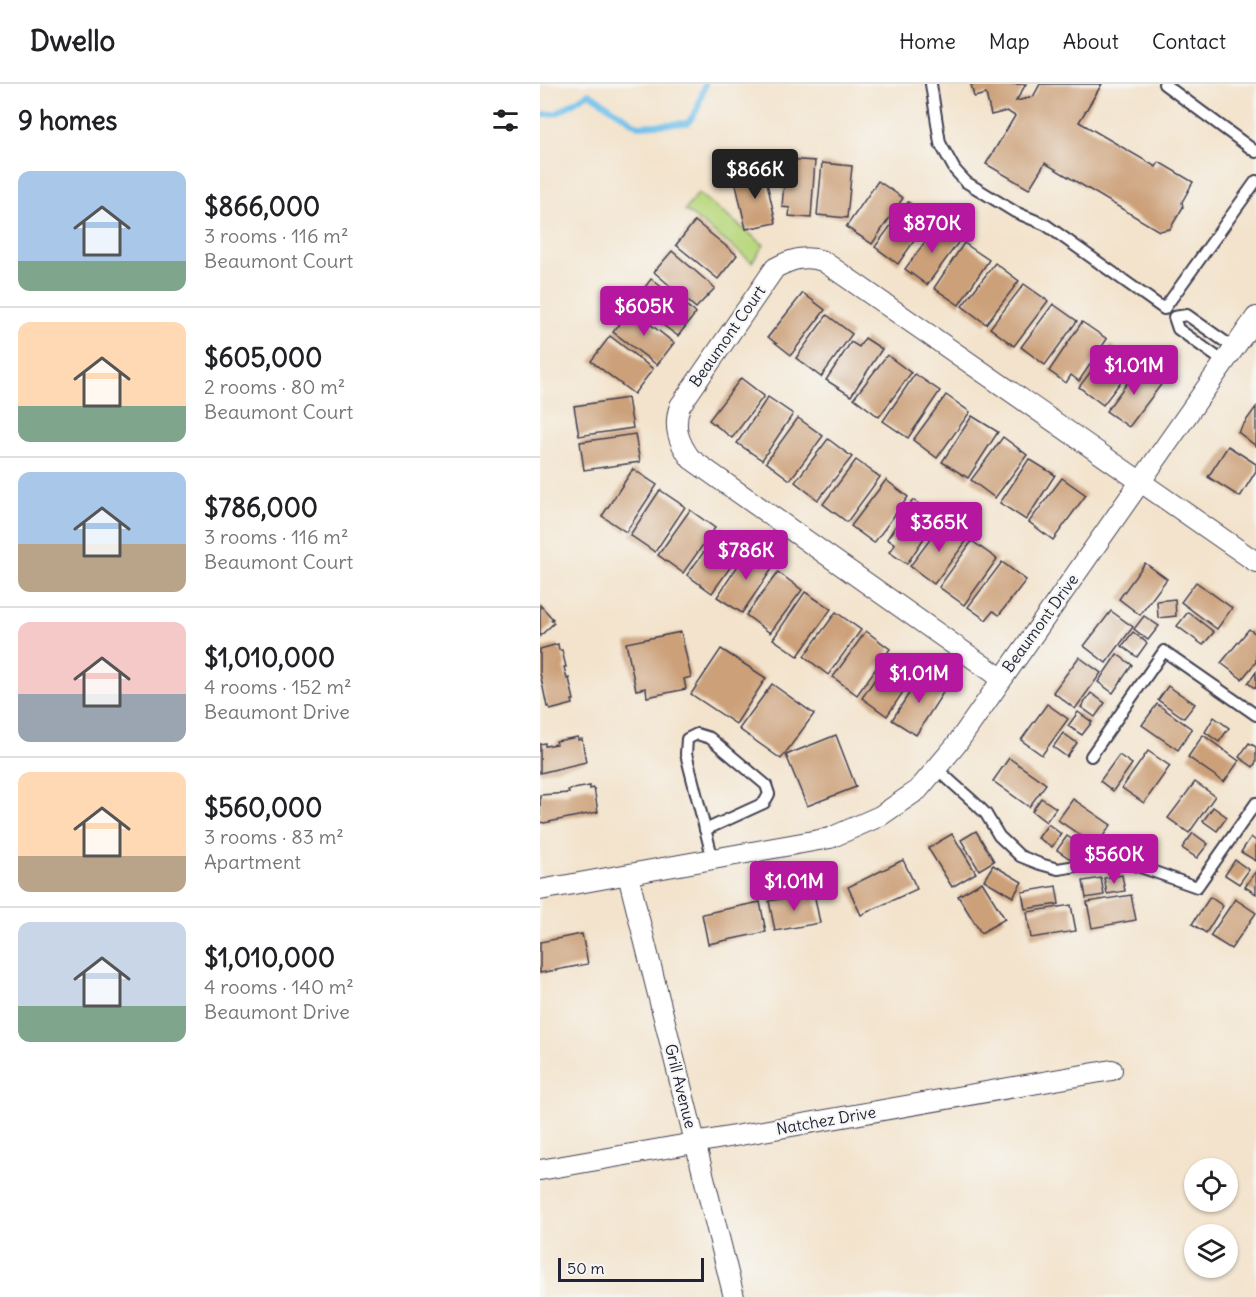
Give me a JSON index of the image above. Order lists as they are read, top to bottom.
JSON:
{
  "streets": {
    "street": [
      "Beaumont Court",
      "Beaumont Drive",
      "Grill Avenue",
      "Natchez Drive"
    ]
  },
  "crossings": [
    ["Beaumont Court", "Beaumont Drive"],
    ["Beaumont Drive", "Grill Avenue"],
    ["Grill Avenue", "Natchez Drive"]
  ],
  "scale_bar": "50 m",
  "page": {
    "header": "Dwello",
    "nav": [
      "Home",
      "Map",
      "About",
      "Contact"
    ],
    "heading": "9 homes",
    "price": [
      "$866K",
      "$870K",
      "$605K",
      "$1.01M",
      "$365K",
      "$786K",
      "$1.01M",
      "$560K",
      "$1.01M"
    ],
    "list": [
      {
        "name": "$866,000",
        "note": "3 rooms · 116 m² · Beaumont Court"
      },
      {
        "name": "$605,000",
        "note": "2 rooms · 80 m² · Beaumont Court"
      },
      {
        "name": "$786,000",
        "note": "3 rooms · 116 m² · Beaumont Court"
      },
      {
        "name": "$1,010,000",
        "note": "4 rooms · 152 m² · Beaumont Drive"
      },
      {
        "name": "$560,000",
        "note": "3 rooms · 83 m² · Apartment"
      },
      {
        "name": "$1,010,000",
        "note": "4 rooms · 140 m² · Beaumont Drive"
      }
    ],
    "scale": "50 m"
  }
}
